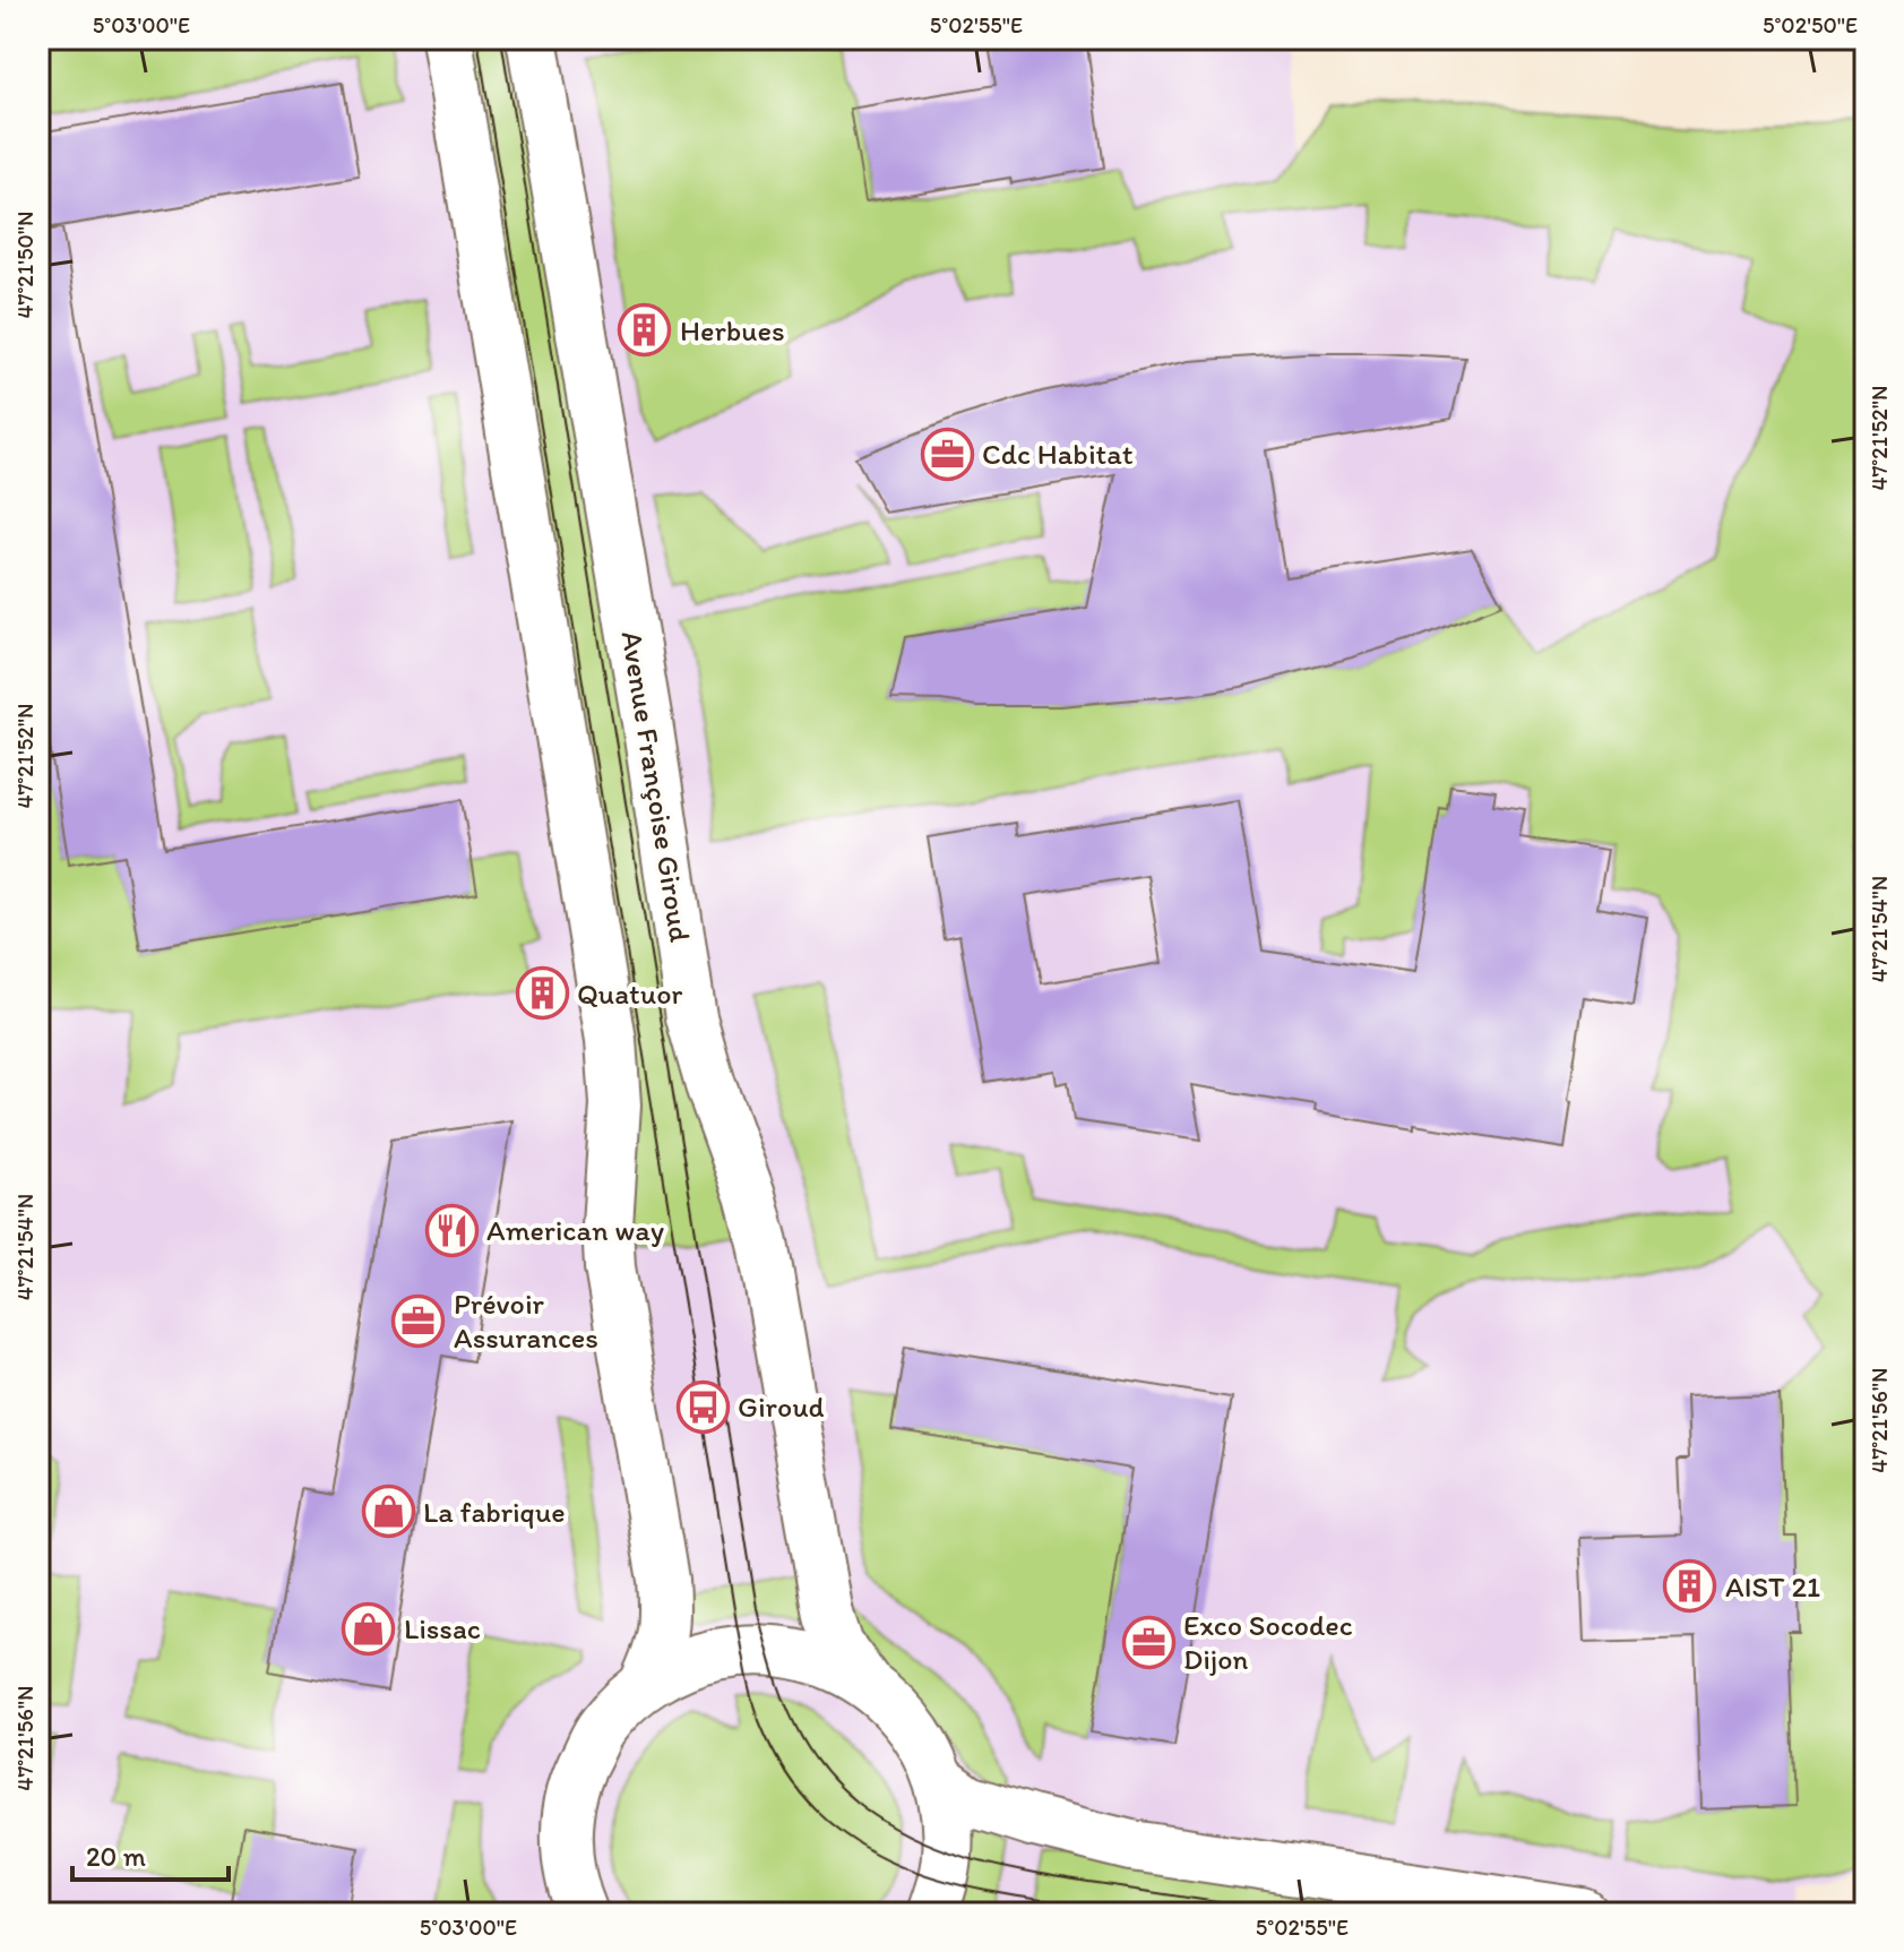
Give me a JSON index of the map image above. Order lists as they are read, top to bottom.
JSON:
{
  "streets": {
    "street": ["Avenue Françoise Giroud"]
  },
  "places": {
    "building": ["Herbues", "Quatuor", "AIST 21"],
    "office": ["Cdc Habitat", "Prévoir Assurances", "Exco Socodec Dijon"],
    "restaurant": ["American way"],
    "bus stop": ["Giroud"],
    "shop": ["La fabrique", "Lissac"]
  },
  "scale_bar": "20 m",
  "coordinates": [
    "5°03'00\"E",
    "5°02'55\"E",
    "5°02'50\"E",
    "47°21'50\"N",
    "47°21'52\"N",
    "47°21'54\"N",
    "47°21'56\"N"
  ]
}
